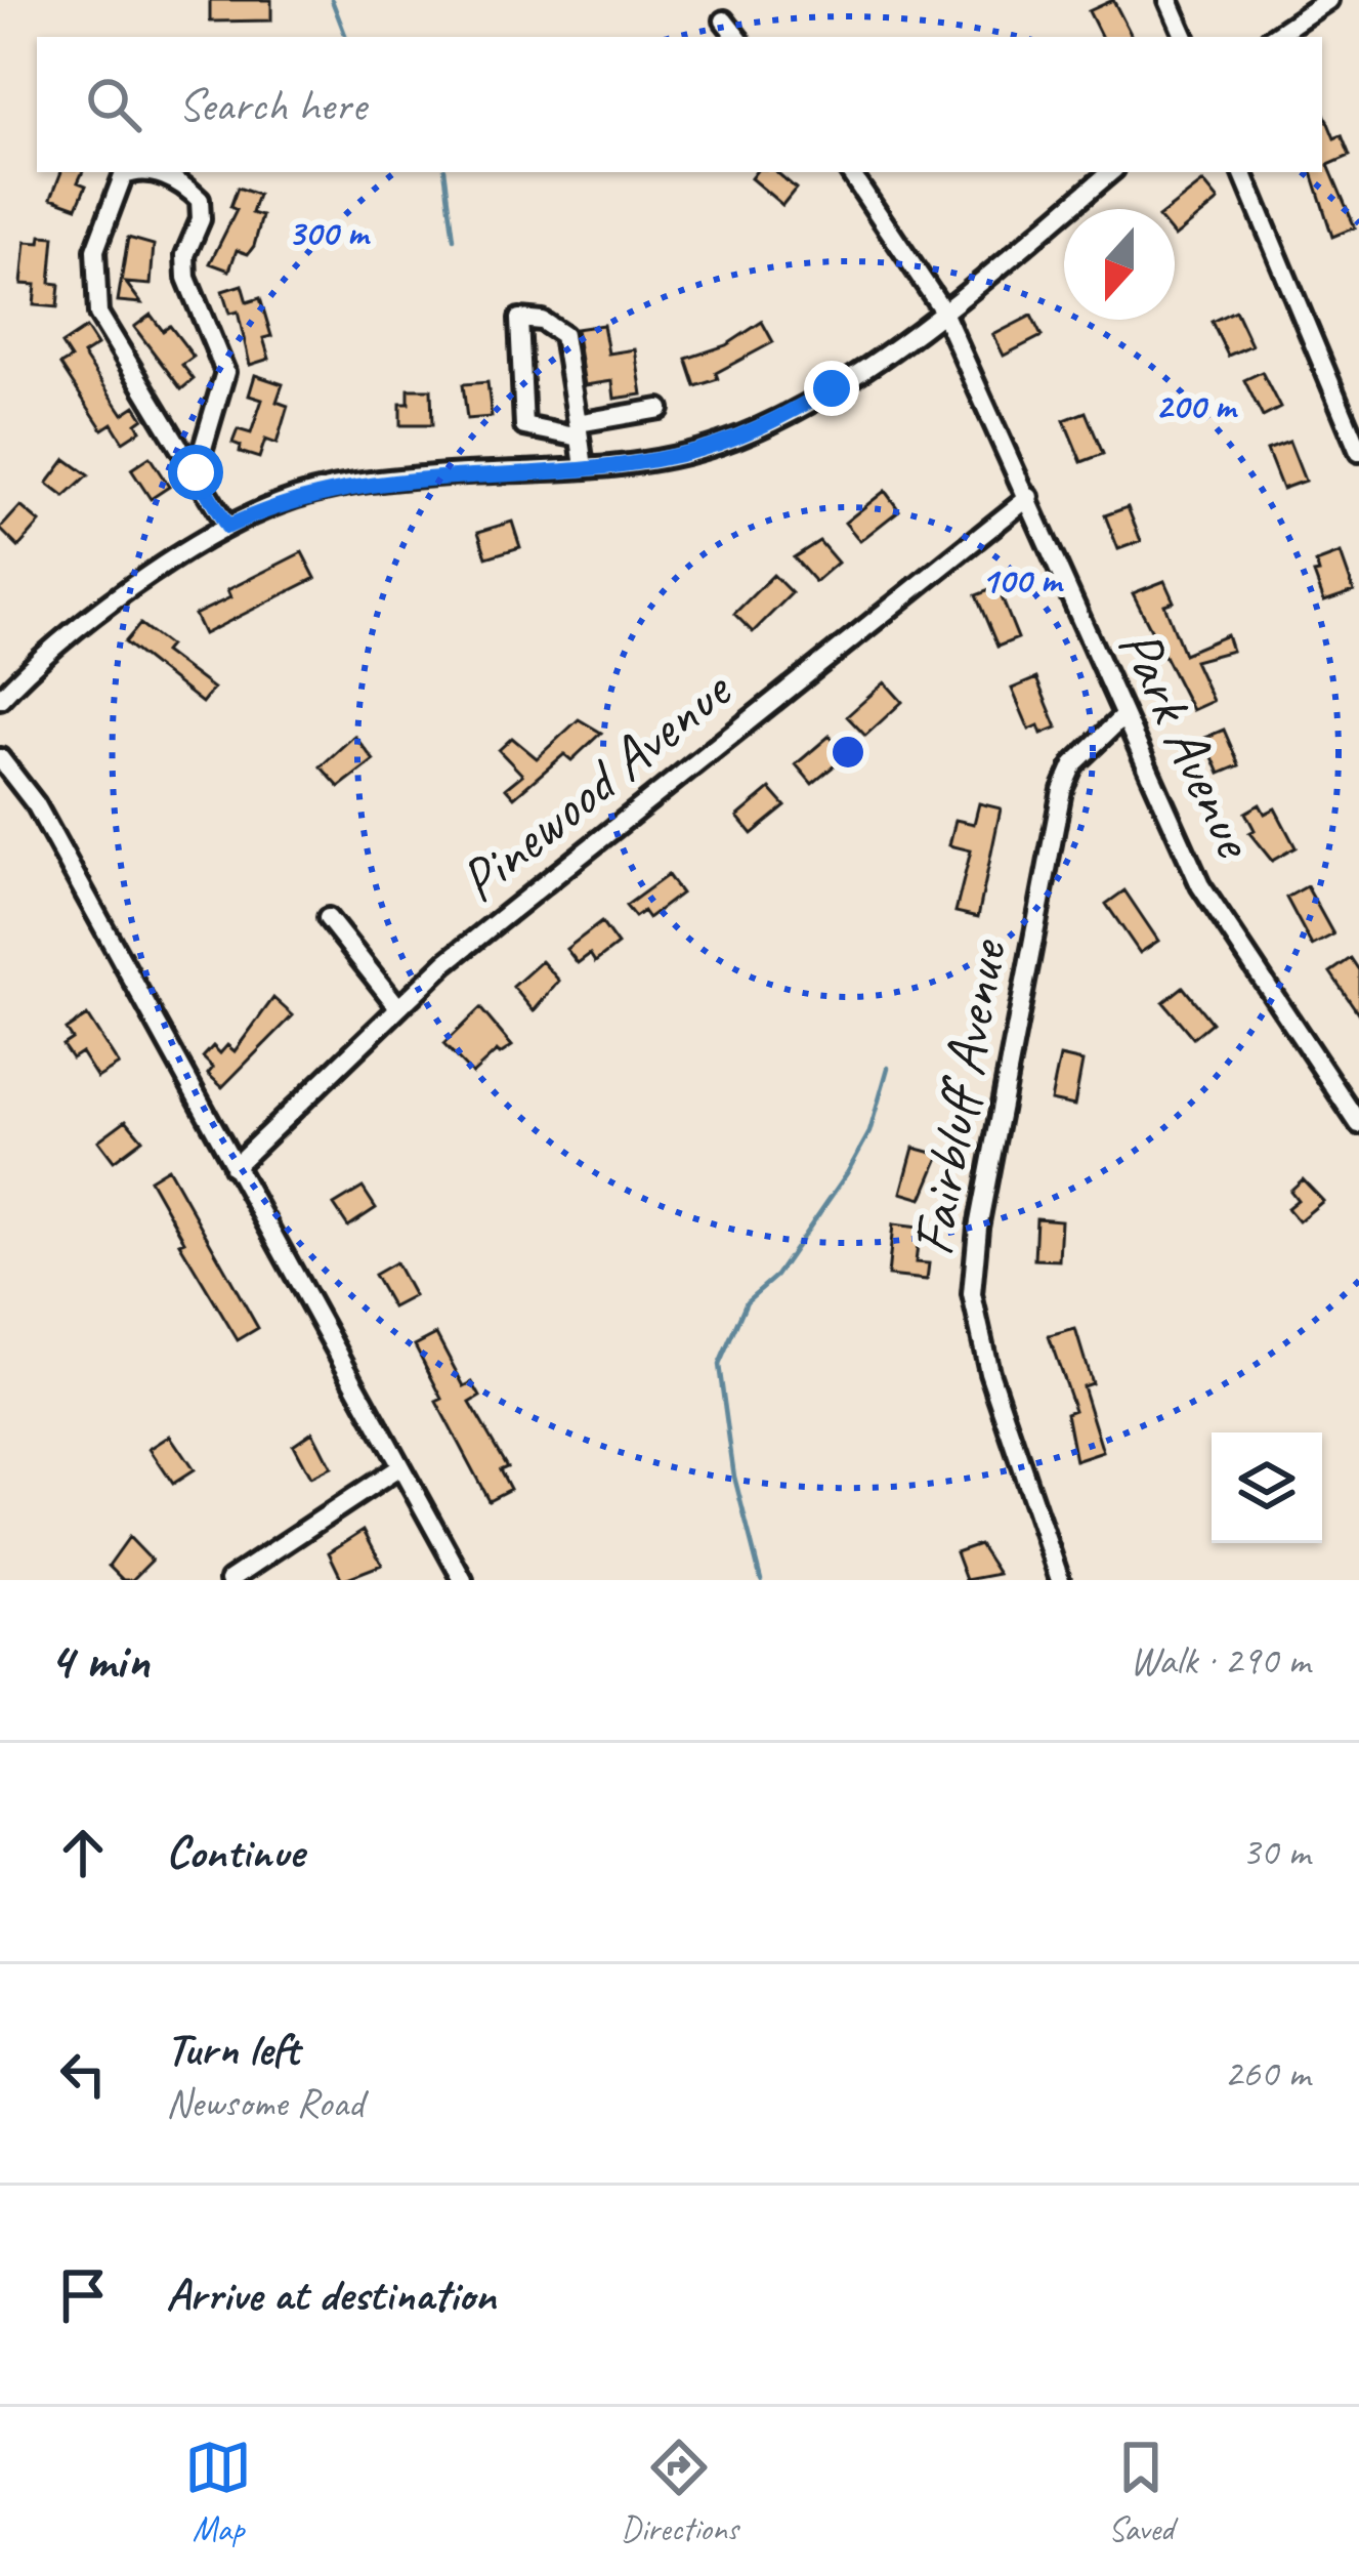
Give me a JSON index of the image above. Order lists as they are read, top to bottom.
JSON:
{
  "streets": {
    "street": ["Park Avenue", "Pinewood Avenue", "Fairbluff Avenue"]
  },
  "crossings": [
    ["Park Avenue", "Pinewood Avenue"],
    ["Park Avenue", "Fairbluff Avenue"]
  ],
  "north": "bottom",
  "page": {
    "search": "Search here",
    "heading": ["4 min", "Walk · 290 m"],
    "list": [
      ["Continue", "30 m"],
      ["Turn left", "Newsome Road", "260 m"],
      "Arrive at destination"
    ],
    "nav": ["Map", "Directions", "Saved"]
  },
  "rings": ["300 m", "200 m", "100 m"]
}
